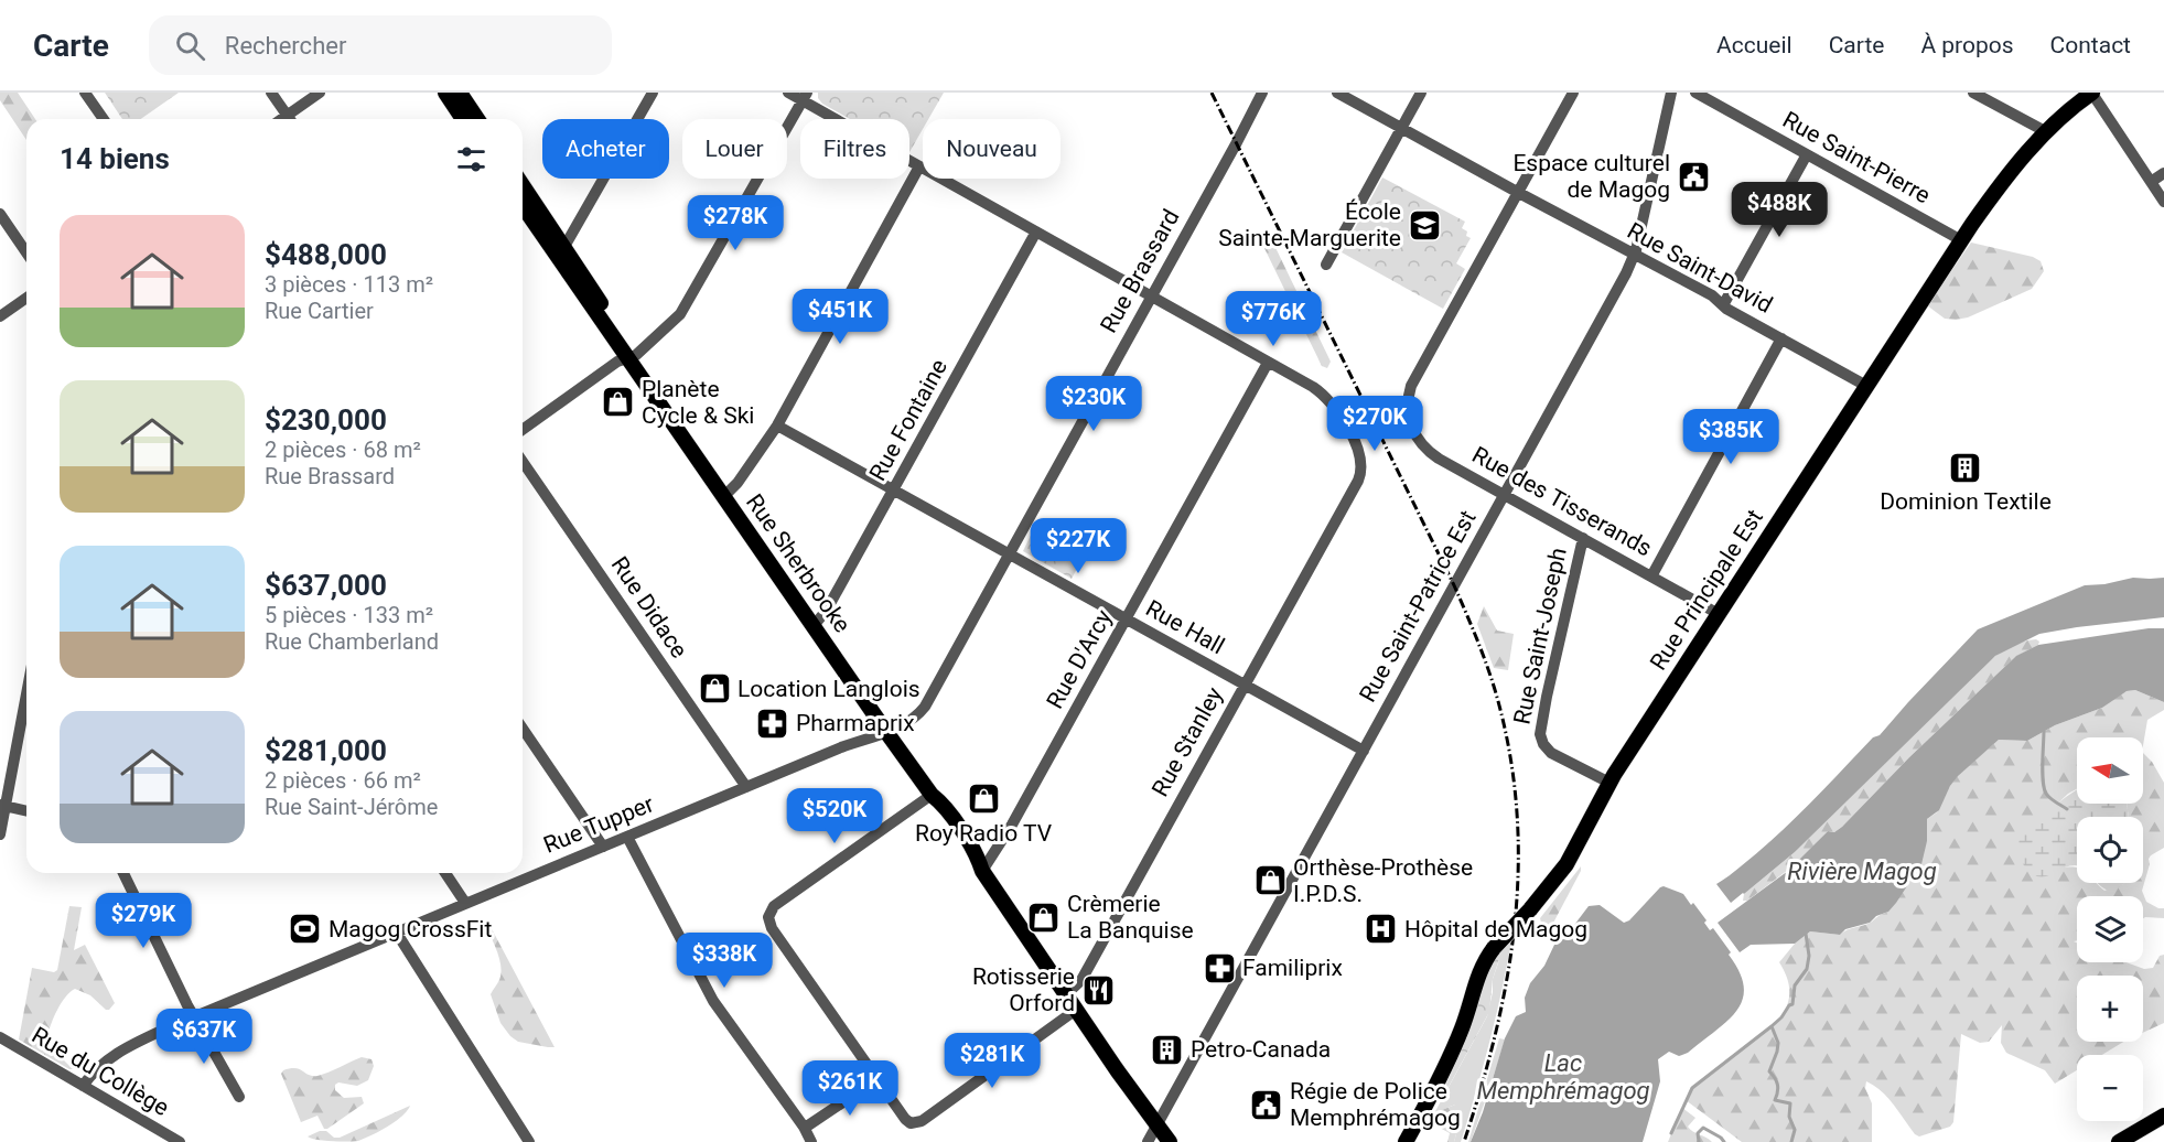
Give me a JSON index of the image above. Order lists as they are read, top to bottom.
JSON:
{
  "streets": {
    "main road": ["Rue Sherbrooke", "Rue Principale Est"],
    "street": [
      "Rue Saint-Pierre",
      "Rue Saint-David",
      "Rue Brassard",
      "Rue Fontaine",
      "Rue des Tisserands",
      "Rue Saint-Patrice Est",
      "Rue Didace",
      "Rue Hall",
      "Rue Saint-Joseph",
      "Rue D'Arcy",
      "Rue Stanley",
      "Rue Tupper",
      "Rue du Collège"
    ]
  },
  "crossings": [
    ["Rue Saint-Pierre", "Rue Principale Est"],
    ["Rue Saint-David", "Rue des Tisserands"],
    ["Rue Saint-David", "Rue Principale Est"],
    ["Rue Saint-David", "Rue Saint-Patrice Est"],
    ["Rue Brassard", "Rue Sherbrooke"],
    ["Rue Brassard", "Rue Hall"],
    ["Rue Brassard", "Rue Tupper"],
    ["Rue Fontaine", "Rue Sherbrooke"],
    ["Rue Fontaine", "Rue Hall"],
    ["Rue des Tisserands", "Rue Principale Est"],
    ["Rue des Tisserands", "Rue Saint-Patrice Est"],
    ["Rue des Tisserands", "Rue Saint-Joseph"],
    ["Rue Sherbrooke", "Rue Saint-Patrice Est"],
    ["Rue Sherbrooke", "Rue D'Arcy"],
    ["Rue Sherbrooke", "Rue Stanley"],
    ["Rue Sherbrooke", "Rue Tupper"],
    ["Rue Principale Est", "Rue Saint-Joseph"],
    ["Rue Saint-Patrice Est", "Rue Hall"],
    ["Rue Didace", "Rue Tupper"],
    ["Rue Hall", "Rue D'Arcy"],
    ["Rue Hall", "Rue Stanley"],
    ["Rue D'Arcy", "Rue Stanley"],
    ["Rue Tupper", "Rue du Collège"]
  ],
  "water": ["Rivière Magog", "Lac Memphrémagog"],
  "places": {
    "public building": ["Espace culturel de Magog", "Régie de Police Memphrémagog"],
    "school or university": ["École Sainte-Marguerite"],
    "shop": [
      "Planète Cycle & Ski",
      "Location Langlois",
      "Roy Radio TV",
      "Orthèse-Prothèse I.P.D.S.",
      "Crèmerie La Banquise"
    ],
    "building": ["Dominion Textile", "Petro-Canada"],
    "pharmacy": ["Pharmaprix", "Familiprix"],
    "sports": ["Magog CrossFit"],
    "hospital": ["Hôpital de Magog"],
    "restaurant": ["Rotisserie Orford"]
  },
  "north": "left",
  "page": {
    "header": "Carte",
    "search": "Rechercher",
    "nav": [
      "Accueil",
      "Carte",
      "À propos",
      "Contact"
    ],
    "chip": [
      "Acheter",
      "Louer",
      "Filtres",
      "Nouveau"
    ],
    "heading": "14 biens",
    "price": [
      "$488K",
      "$278K",
      "$451K",
      "$776K",
      "$230K",
      "$270K",
      "$385K",
      "$227K",
      "$520K",
      "$279K",
      "$338K",
      "$637K",
      "$281K",
      "$261K"
    ],
    "list": [
      {
        "name": "$488,000",
        "note": "3 pièces · 113 m² · Rue Cartier"
      },
      {
        "name": "$230,000",
        "note": "2 pièces · 68 m² · Rue Brassard"
      },
      {
        "name": "$637,000",
        "note": "5 pièces · 133 m² · Rue Chamberland"
      },
      {
        "name": "$281,000",
        "note": "2 pièces · 66 m² · Rue Saint-Jérôme"
      }
    ],
    "map_buttons": ["+", "−"]
  }
}
